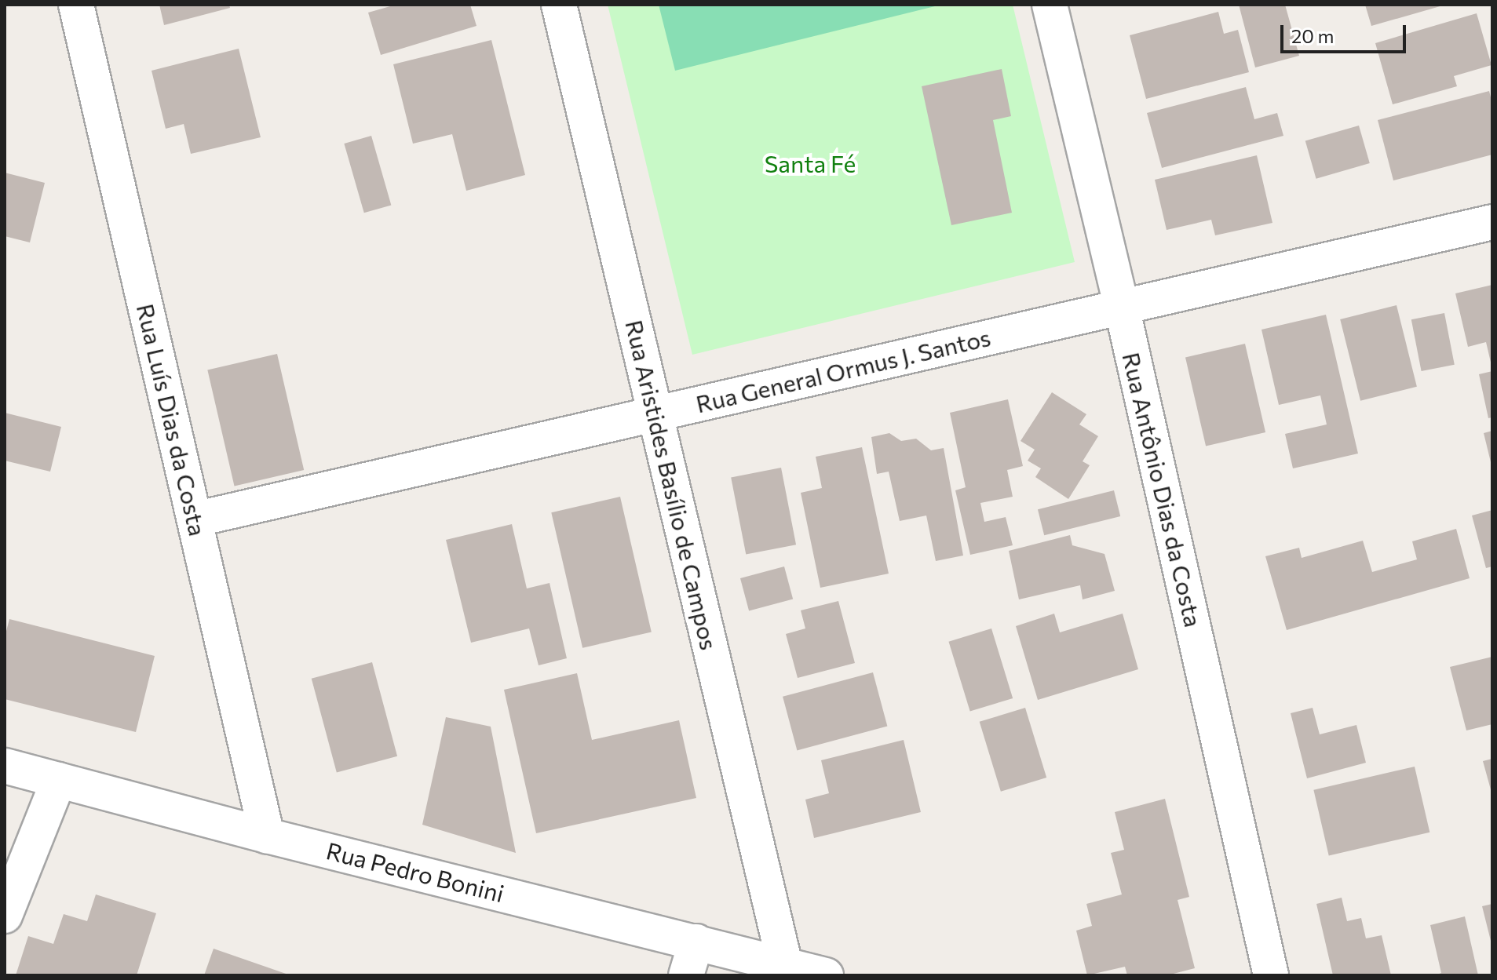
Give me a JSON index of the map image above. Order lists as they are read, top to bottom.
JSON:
{
  "streets": {
    "street": [
      "Rua General Ormus J. Santos",
      "Rua Luís Dias da Costa",
      "Rua Aristides Basílio de Campos",
      "Rua Antônio Dias da Costa",
      "Rua Pedro Bonini"
    ]
  },
  "crossings": [
    ["Rua General Ormus J. Santos", "Rua Luís Dias da Costa"],
    ["Rua General Ormus J. Santos", "Rua Aristides Basílio de Campos"],
    ["Rua General Ormus J. Santos", "Rua Antônio Dias da Costa"],
    ["Rua Luís Dias da Costa", "Rua Pedro Bonini"],
    ["Rua Aristides Basílio de Campos", "Rua Pedro Bonini"]
  ],
  "parks": ["Santa Fé"],
  "scale_bar": "20 m"
}
